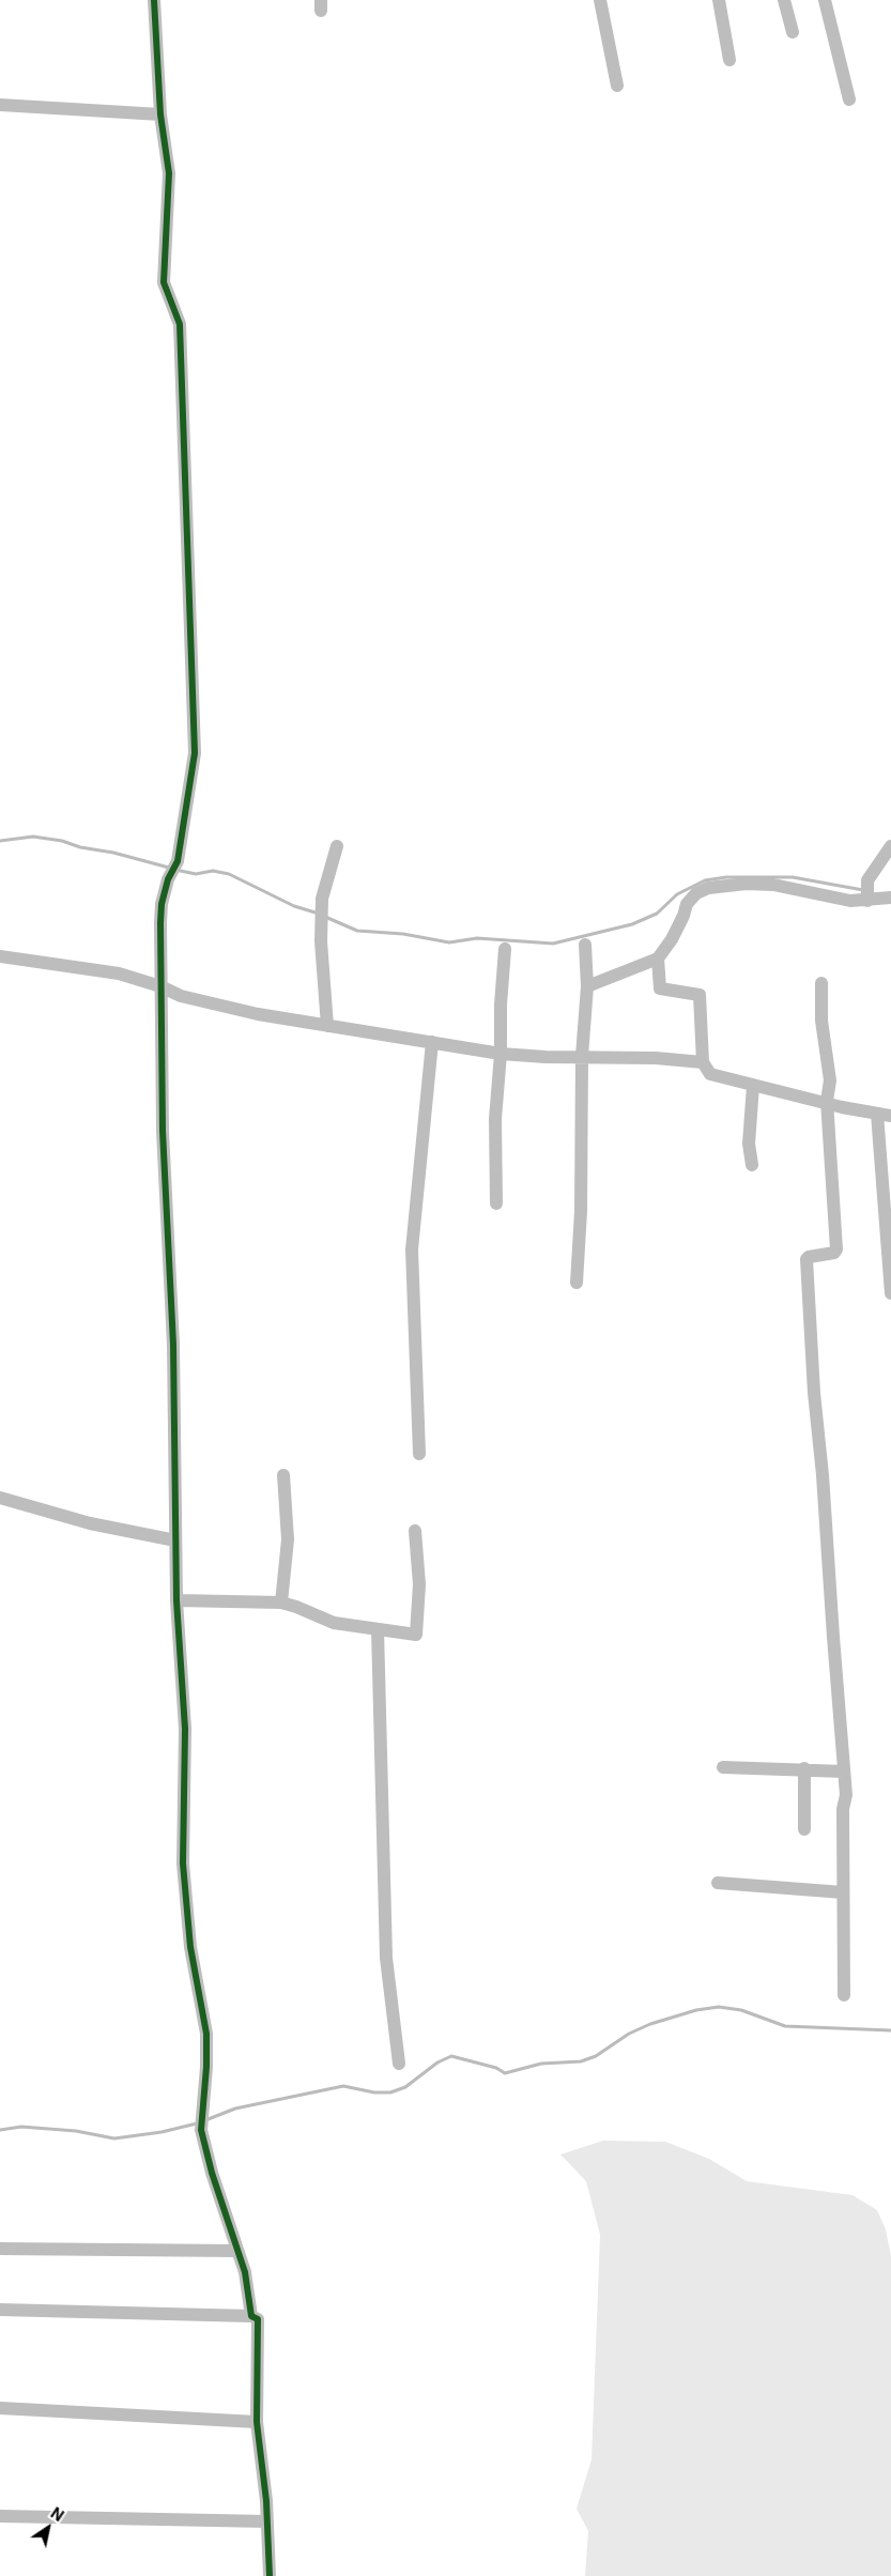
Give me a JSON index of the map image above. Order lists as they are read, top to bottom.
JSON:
{
  "north": "top right"
}
